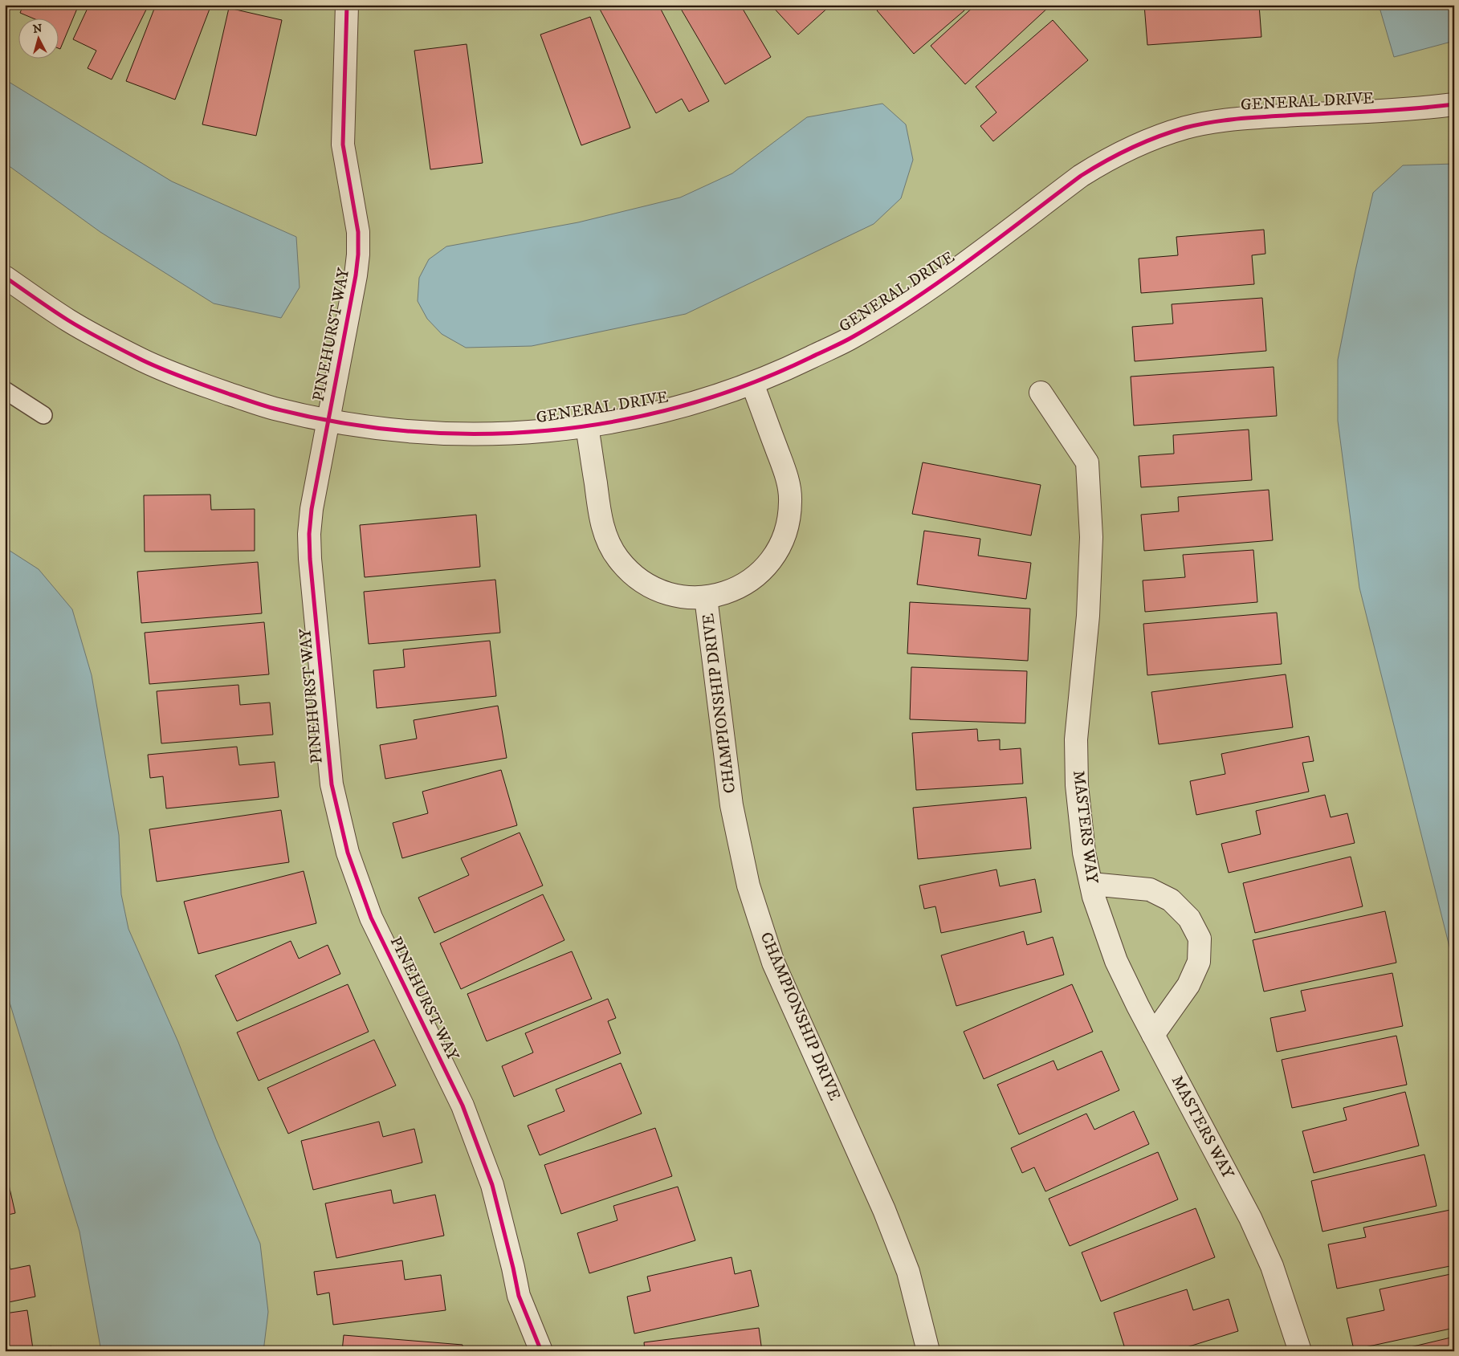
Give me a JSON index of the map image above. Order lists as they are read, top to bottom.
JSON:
{
  "streets": {
    "street": [
      "GENERAL DRIVE",
      "PINEHURST WAY",
      "CHAMPIONSHIP DRIVE",
      "MASTERS WAY"
    ]
  },
  "crossings": [
    ["GENERAL DRIVE", "PINEHURST WAY"],
    ["GENERAL DRIVE", "CHAMPIONSHIP DRIVE"]
  ],
  "north": "top"
}
